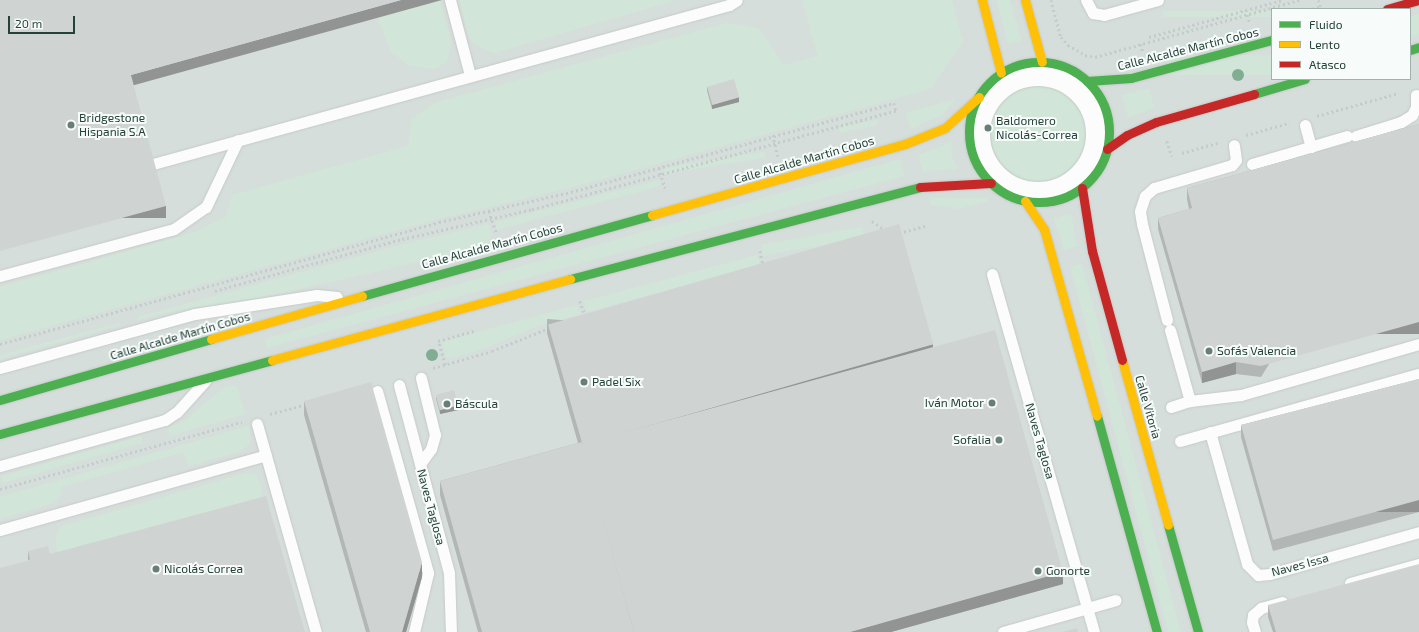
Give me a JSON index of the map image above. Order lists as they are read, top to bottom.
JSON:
{
  "streets": {
    "main road": ["Calle Alcalde Martín Cobos", "Calle Vitoria"],
    "lane": ["Naves Taglosa", "Naves Issa"]
  },
  "places": [
    "Bridgestone Hispania S.A",
    "Baldomero Nicolás-Correa",
    "Sofás Valencia",
    "Padel Six",
    "Iván Motor",
    "Báscula",
    "Sofalia",
    "Nicolás Correa",
    "Gonorte"
  ],
  "legend": ["Fluido", "Lento", "Atasco"],
  "scale_bar": "20 m"
}
